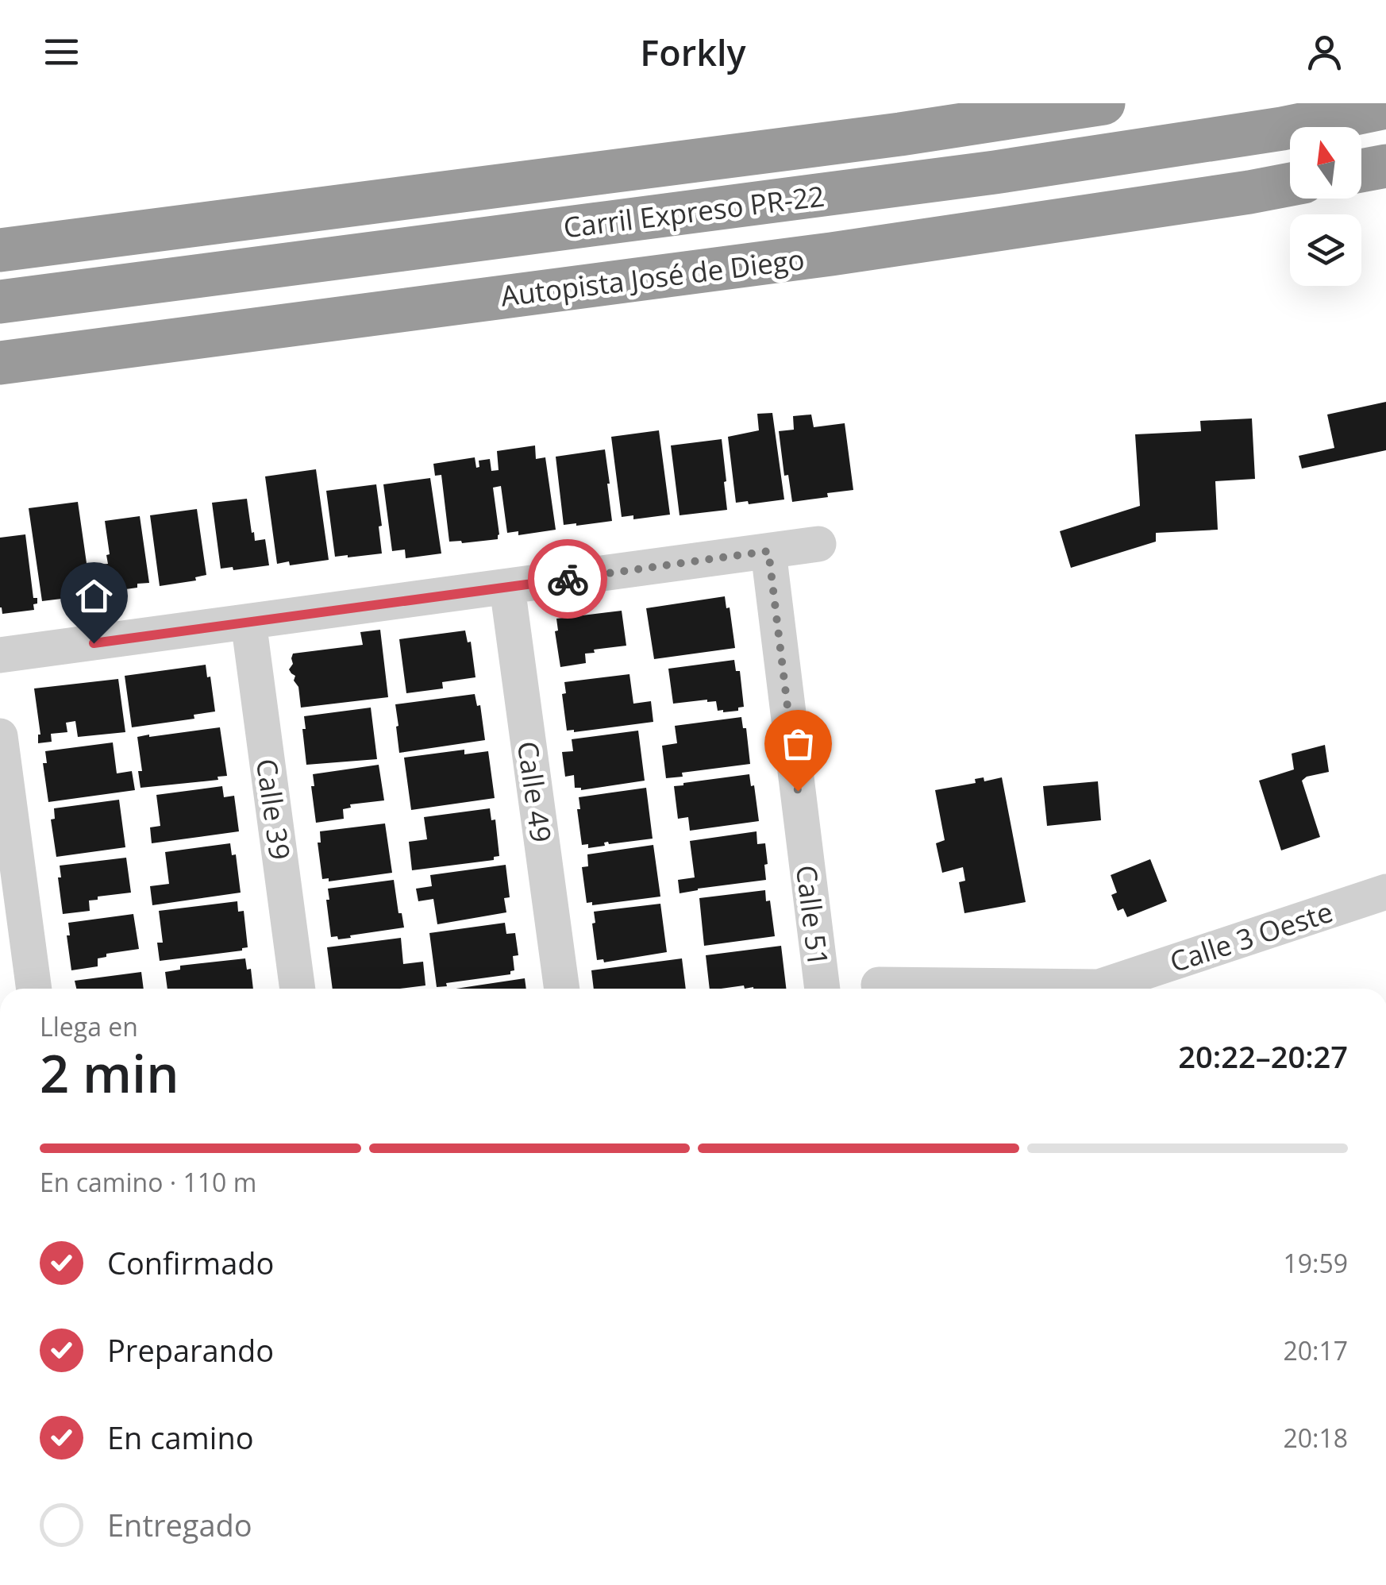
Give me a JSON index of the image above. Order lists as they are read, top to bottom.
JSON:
{
  "streets": {
    "highway": ["Carril Expreso PR-22", "Autopista José de Diego"],
    "street": [
      "Calle 49",
      "Calle 39",
      "Calle 51",
      "Calle 3 Oeste"
    ]
  },
  "north": "top",
  "page": {
    "header": "Forkly",
    "heading": ["2 min", "Llega en", "20:22–20:27"],
    "bar": "En camino · 110 m",
    "list": [
      ["Confirmado", "19:59"],
      ["Preparando", "20:17"],
      ["En camino", "20:18"],
      "Entregado"
    ]
  }
}
